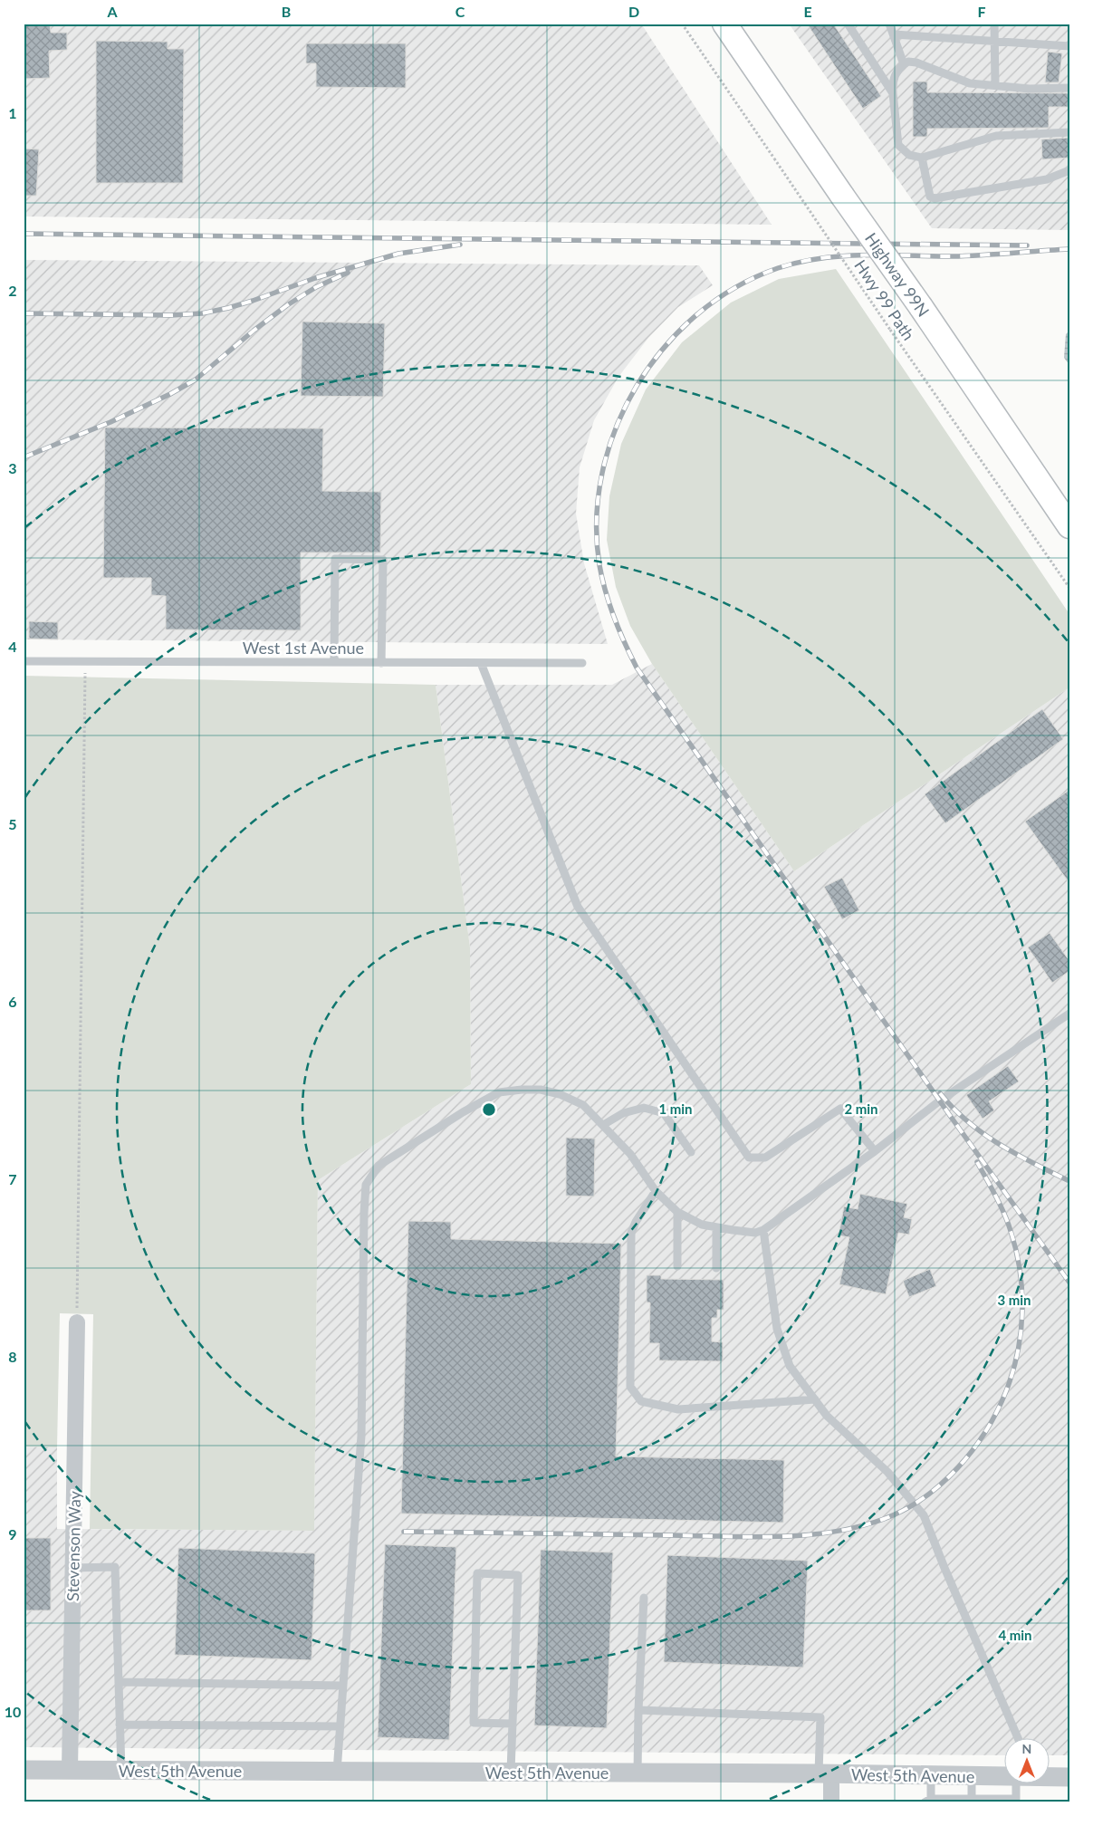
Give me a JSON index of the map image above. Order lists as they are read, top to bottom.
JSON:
{
  "streets": {
    "main road": ["Highway 99N"],
    "street": ["Stevenson Way", "West 5th Avenue"],
    "lane": ["West 1st Avenue"],
    "path": ["Hwy 99 Path"]
  },
  "crossings": [
    ["Stevenson Way", "West 5th Avenue"]
  ],
  "north": "top",
  "grid": {
    "columns": [
      "A",
      "B",
      "C",
      "D",
      "E",
      "F"
    ],
    "rows": [
      "1",
      "2",
      "3",
      "4",
      "5",
      "6",
      "7",
      "8",
      "9",
      "10"
    ]
  },
  "rings": [
    "1 min",
    "2 min",
    "3 min",
    "4 min"
  ]
}
